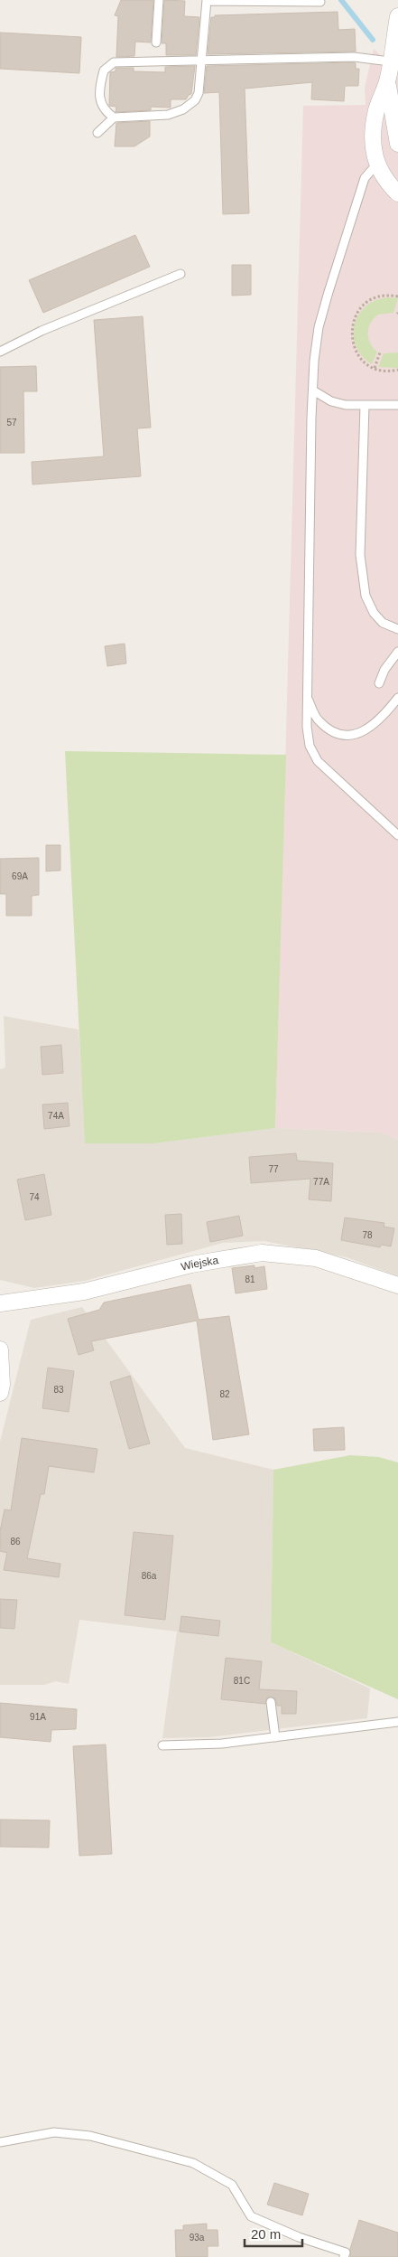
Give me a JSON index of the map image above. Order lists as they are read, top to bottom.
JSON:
{
  "streets": {
    "street": ["Wiejska"]
  },
  "house_numbers": [
    "57",
    "69A",
    "74A",
    "77",
    "77A",
    "74",
    "78",
    "81",
    "83",
    "82",
    "86",
    "86a",
    "81C",
    "91A",
    "93a"
  ],
  "scale_bar": "20 m"
}
